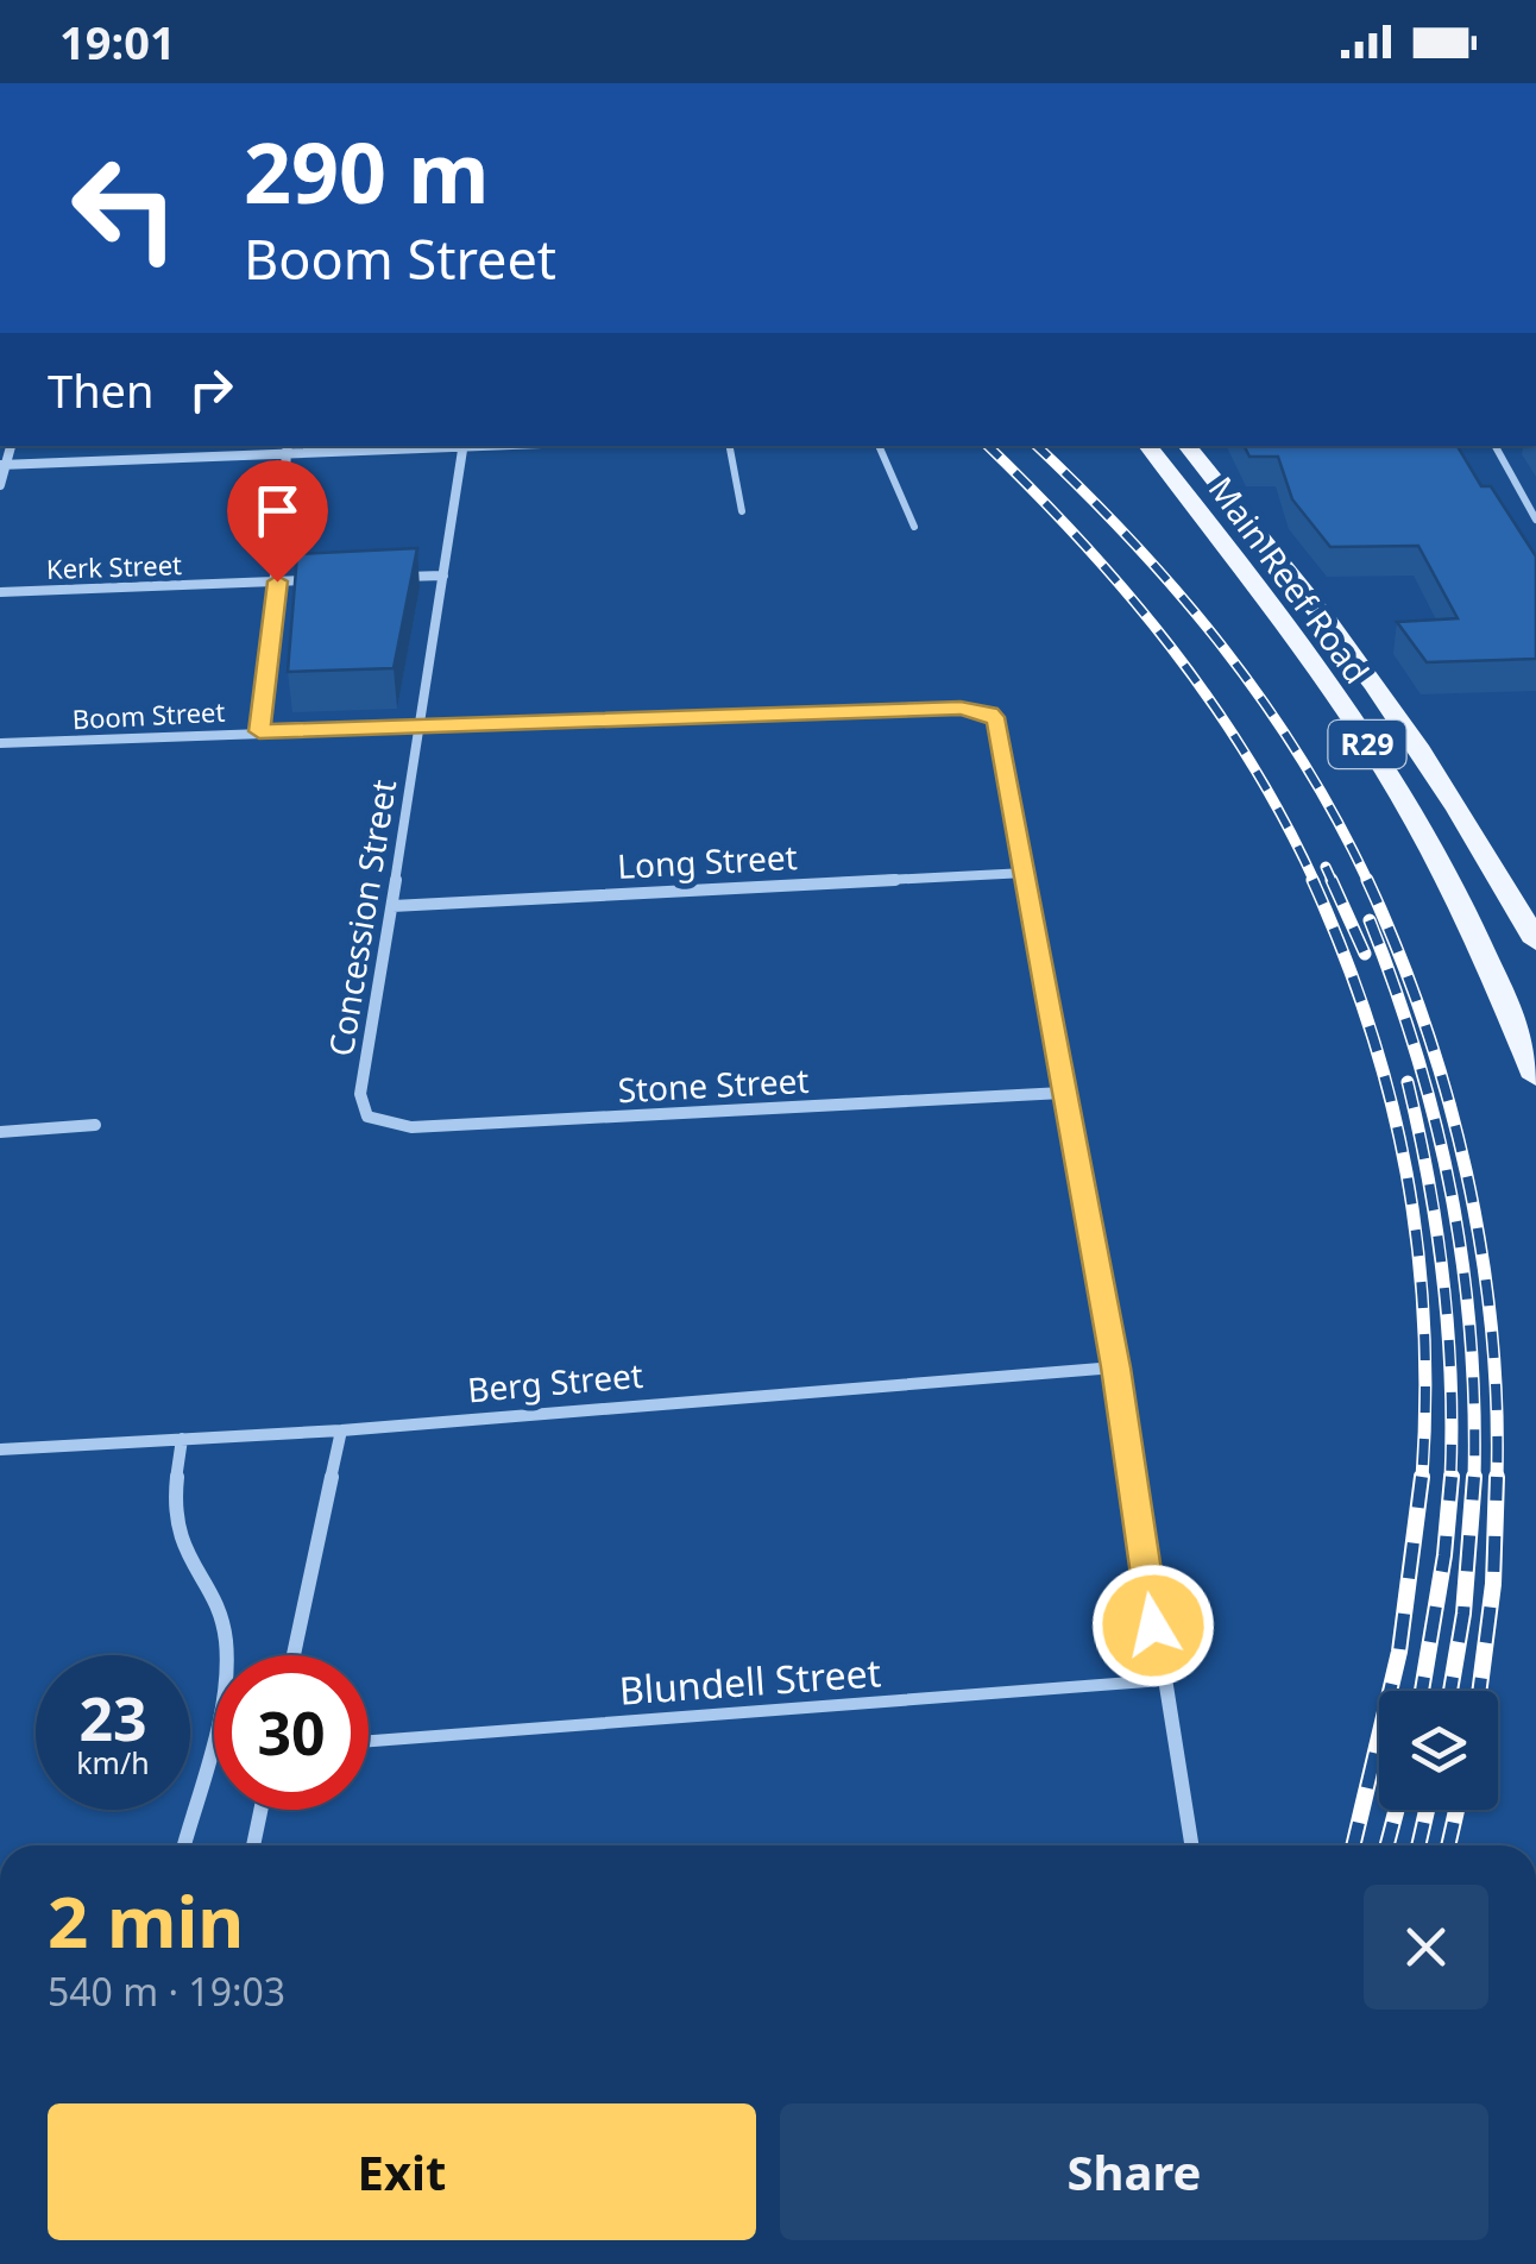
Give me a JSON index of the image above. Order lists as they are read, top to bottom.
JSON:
{
  "streets": {
    "main road": ["Main Reef Road", "R29"],
    "street": [
      "Kerk Street",
      "Boom Street",
      "Long Street",
      "Concession Street",
      "Stone Street",
      "Berg Street"
    ],
    "lane": ["Blundell Street"]
  },
  "crossings": [
    ["Boom Street", "Long Street"],
    ["Boom Street", "Concession Street"],
    ["Long Street", "Concession Street"],
    ["Concession Street", "Stone Street"]
  ],
  "page": {
    "status": "19:01",
    "turn": ["290 m", "Boom Street"],
    "then": "Then",
    "speed": "23 km/h",
    "limit": "30",
    "heading": ["2 min", "540 m · 19:03"],
    "buttons": ["Exit", "Share"]
  }
}
